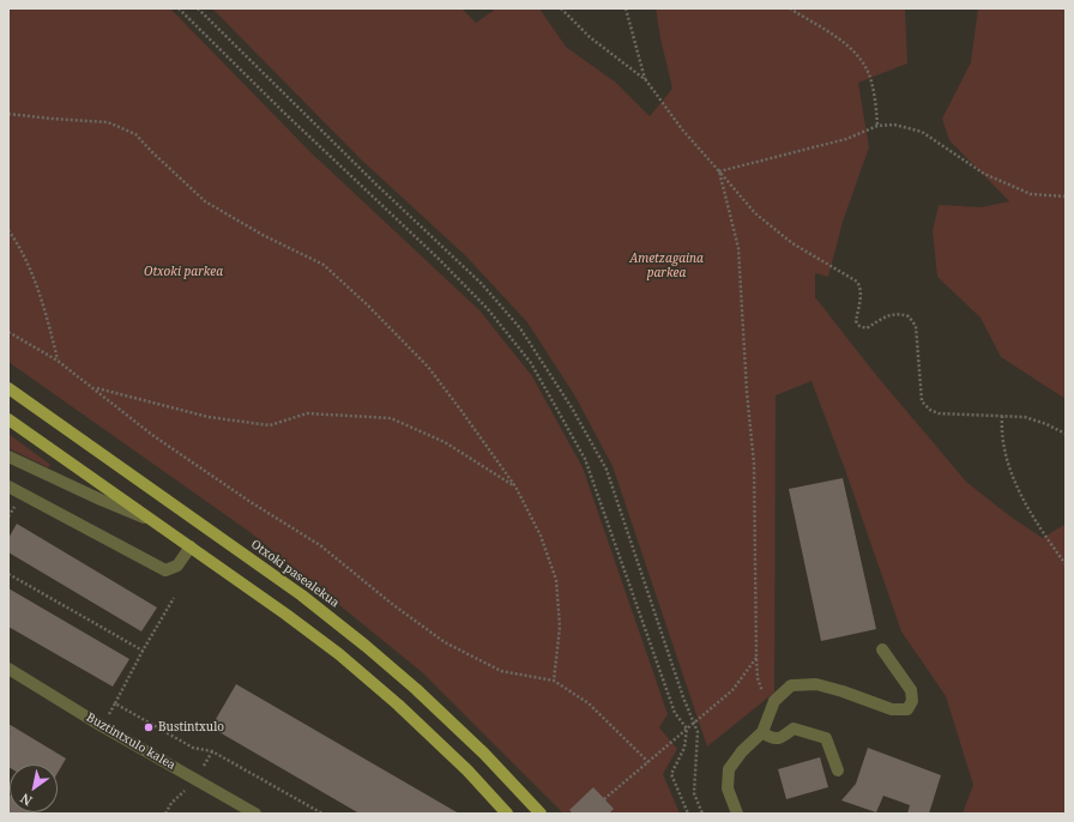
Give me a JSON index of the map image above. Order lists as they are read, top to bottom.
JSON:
{
  "streets": {
    "main road": ["Otxoki pasealekua"],
    "street": ["Buztintxulo kalea"]
  },
  "parks": ["Ametzagaina parkea", "Otxoki parkea"],
  "places": ["Bustintxulo"],
  "north": "bottom left"
}
